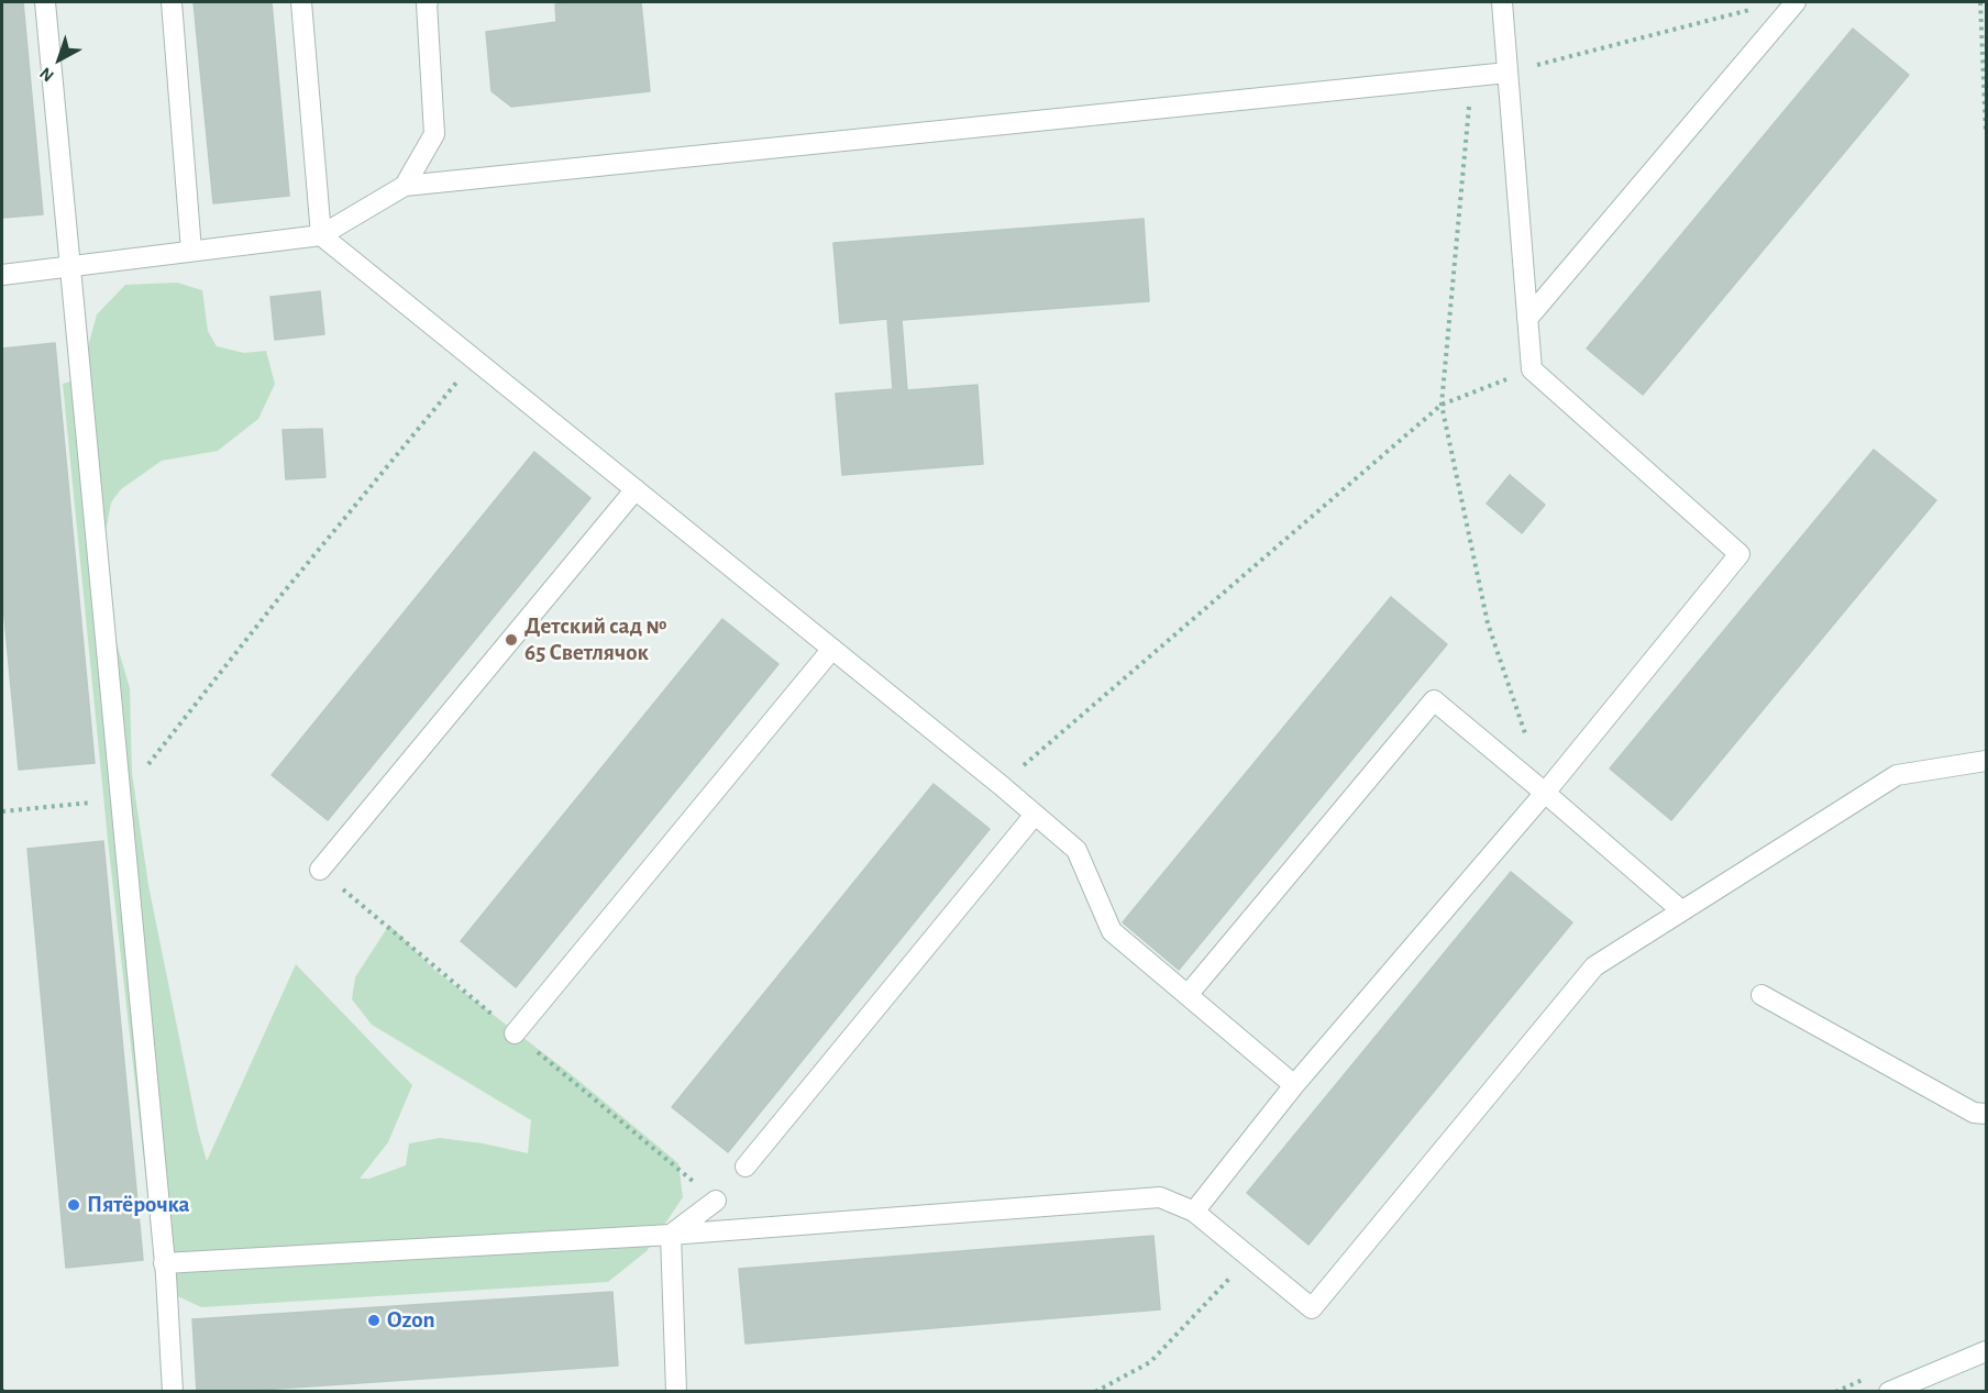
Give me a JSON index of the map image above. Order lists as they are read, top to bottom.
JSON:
{
  "places": ["Детский сад № 65 Светлячок", "Пятёрочка", "Ozon"],
  "north": "bottom left"
}
